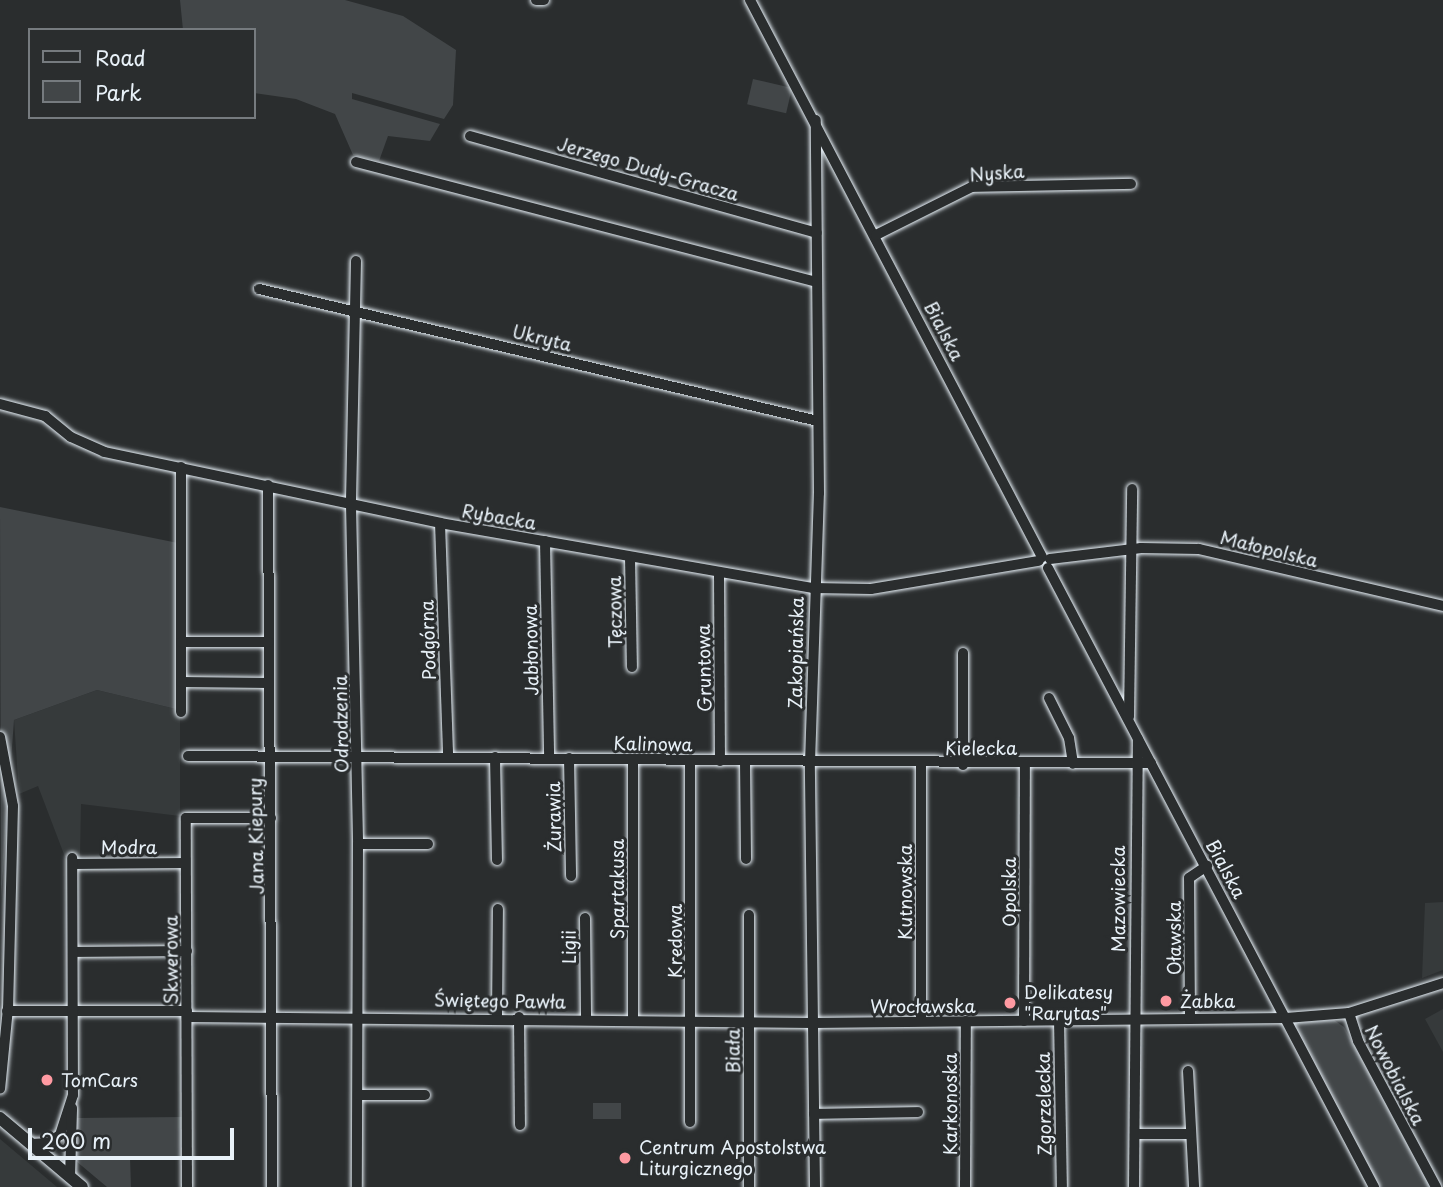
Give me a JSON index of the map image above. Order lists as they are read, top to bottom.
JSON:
{
  "streets": {
    "street": [
      "Jerzego Dudy-Gracza",
      "Nyska",
      "Bialska",
      "Ukryta",
      "Rybacka",
      "Małopolska",
      "Tęczowa",
      "Podgórna",
      "Jabłonowa",
      "Zakopiańska",
      "Gruntowa",
      "Odrodzenia",
      "Kalinowa",
      "Kielecka",
      "Żurawia",
      "Jana Kiepury",
      "Modra",
      "Spartakusa",
      "Kutnowska",
      "Opolska",
      "Mazowiecka",
      "Oławska",
      "Kredowa",
      "Ligii",
      "Skwerowa",
      "Świętego Pawła",
      "Wrocławska",
      "Biała",
      "Nowobialska",
      "Karkonoska",
      "Zgorzelecka"
    ]
  },
  "crossings": [
    ["Jerzego Dudy-Gracza", "Zakopiańska"],
    ["Nyska", "Bialska"],
    ["Bialska", "Małopolska"],
    ["Bialska", "Zakopiańska"],
    ["Bialska", "Kielecka"],
    ["Bialska", "Mazowiecka"],
    ["Bialska", "Oławska"],
    ["Bialska", "Wrocławska"],
    ["Ukryta", "Zakopiańska"],
    ["Ukryta", "Odrodzenia"],
    ["Rybacka", "Małopolska"],
    ["Rybacka", "Tęczowa"],
    ["Rybacka", "Podgórna"],
    ["Rybacka", "Jabłonowa"],
    ["Rybacka", "Zakopiańska"],
    ["Rybacka", "Gruntowa"],
    ["Rybacka", "Odrodzenia"],
    ["Rybacka", "Jana Kiepury"],
    ["Małopolska", "Zakopiańska"],
    ["Podgórna", "Kalinowa"],
    ["Jabłonowa", "Kalinowa"],
    ["Zakopiańska", "Kalinowa"],
    ["Zakopiańska", "Kielecka"],
    ["Zakopiańska", "Świętego Pawła"],
    ["Zakopiańska", "Wrocławska"],
    ["Gruntowa", "Kalinowa"],
    ["Odrodzenia", "Kalinowa"],
    ["Odrodzenia", "Świętego Pawła"],
    ["Kalinowa", "Kielecka"],
    ["Kalinowa", "Żurawia"],
    ["Kalinowa", "Jana Kiepury"],
    ["Kalinowa", "Spartakusa"],
    ["Kalinowa", "Kredowa"],
    ["Kielecka", "Kutnowska"],
    ["Kielecka", "Opolska"],
    ["Kielecka", "Mazowiecka"],
    ["Jana Kiepury", "Skwerowa"],
    ["Jana Kiepury", "Świętego Pawła"],
    ["Modra", "Skwerowa"],
    ["Spartakusa", "Świętego Pawła"],
    ["Kutnowska", "Wrocławska"],
    ["Opolska", "Wrocławska"],
    ["Mazowiecka", "Wrocławska"],
    ["Oławska", "Wrocławska"],
    ["Kredowa", "Świętego Pawła"],
    ["Ligii", "Świętego Pawła"],
    ["Skwerowa", "Świętego Pawła"],
    ["Świętego Pawła", "Wrocławska"],
    ["Świętego Pawła", "Biała"],
    ["Wrocławska", "Nowobialska"],
    ["Wrocławska", "Karkonoska"],
    ["Wrocławska", "Zgorzelecka"]
  ],
  "places": [
    "Żabka",
    "Delikatesy \"Rarytas\"",
    "TomCars",
    "Centrum Apostolstwa Liturgicznego"
  ],
  "legend": ["Road", "Park"],
  "scale_bar": "200 m"
}
